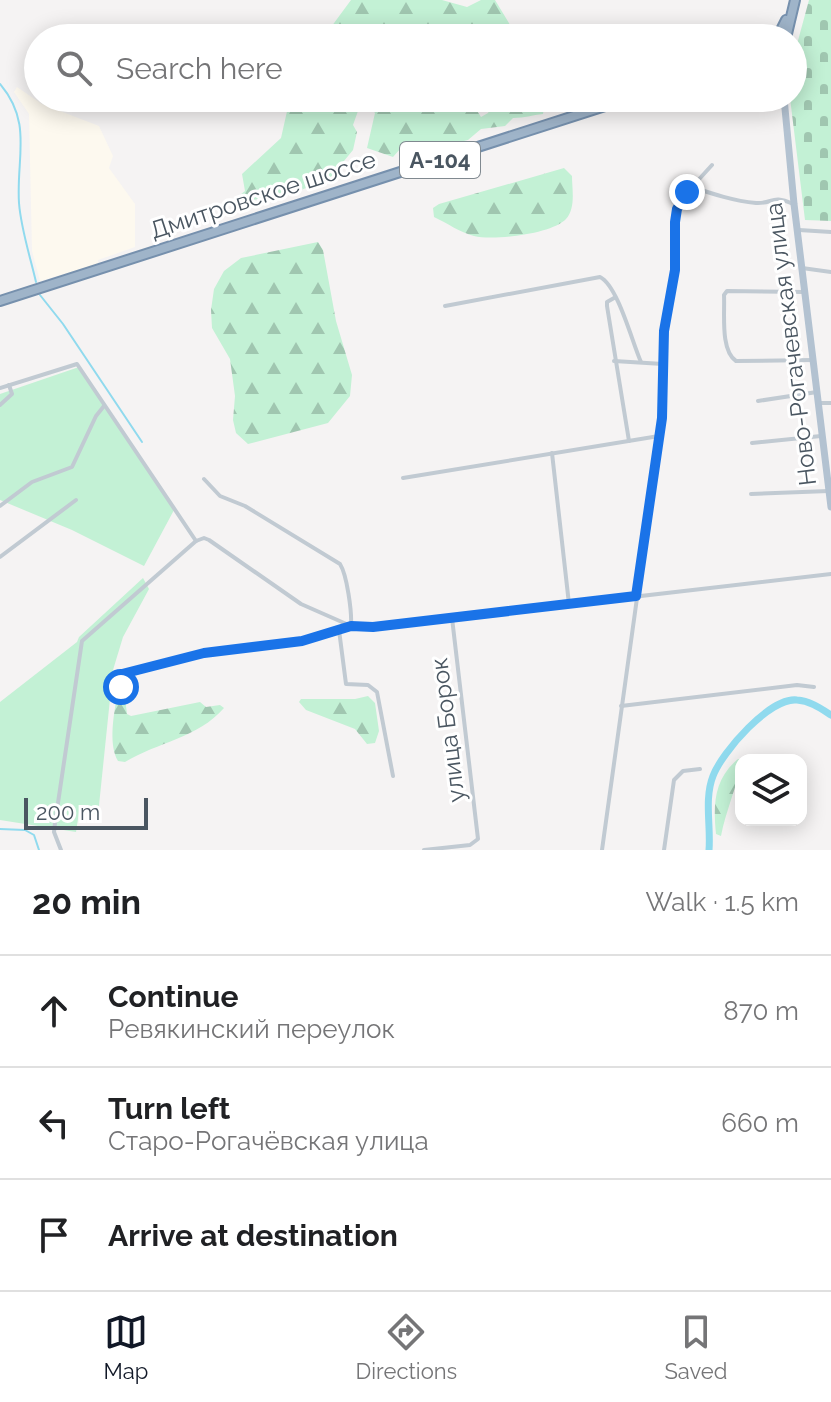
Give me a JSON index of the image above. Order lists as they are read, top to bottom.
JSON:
{
  "streets": {
    "highway": ["А-104", "Дмитровское шоссе"],
    "main road": ["Ново-Рогачевская улица"],
    "street": ["улица Борок"]
  },
  "scale_bar": "200 m",
  "page": {
    "search": "Search here",
    "scale": "200 m",
    "heading": ["20 min", "Walk · 1.5 km"],
    "list": [
      ["Continue", "Ревякинский переулок", "870 m"],
      ["Turn left", "Старо-Рогачёвская улица", "660 m"],
      "Arrive at destination"
    ],
    "nav": ["Map", "Directions", "Saved"]
  }
}
